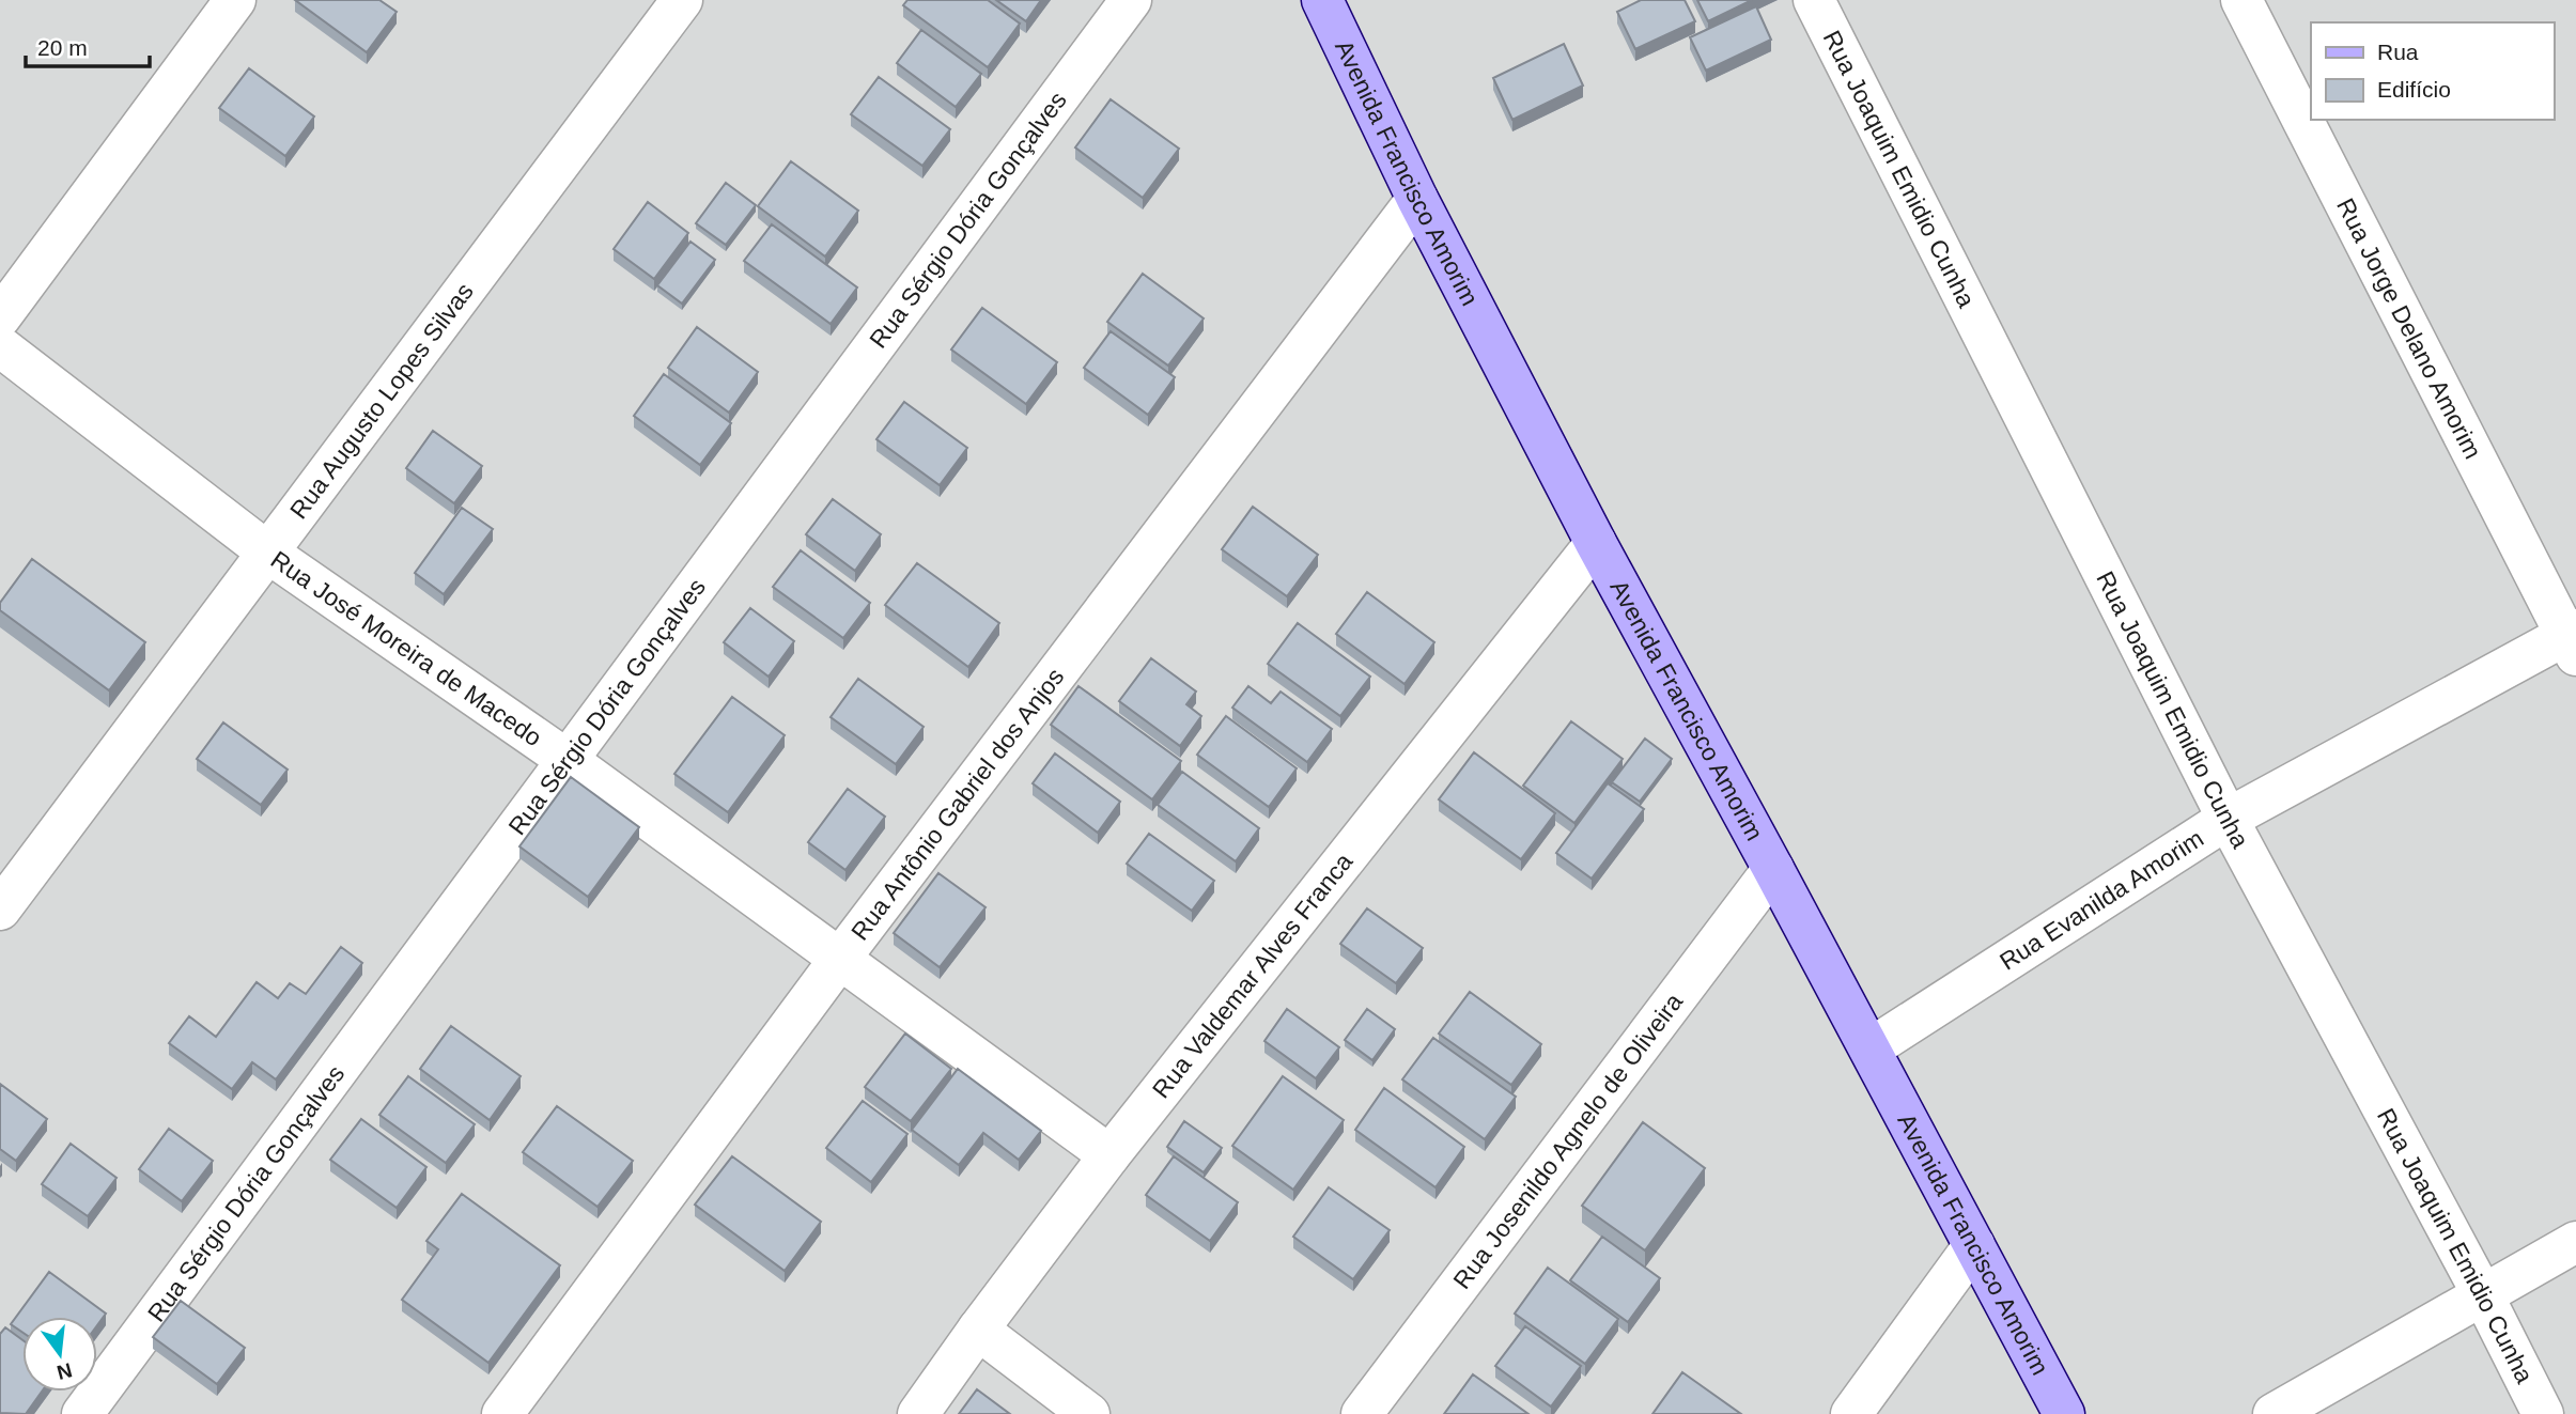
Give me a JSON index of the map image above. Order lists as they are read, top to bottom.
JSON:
{
  "streets": {
    "main road": ["Avenida Francisco Amorim"],
    "street": [
      "Rua Joaquim Emidio Cunha",
      "Rua Sérgio Dória Gonçalves",
      "Rua Jorge Delano Amorim",
      "Rua Augusto Lopes Silvas",
      "Rua José Moreira de Macedo",
      "Rua Antônio Gabriel dos Anjos",
      "Rua Evanilda Amorim",
      "Rua Valdemar Alves Franca",
      "Rua Josenildo Agnelo de Oliveira"
    ]
  },
  "crossings": [
    ["Rua Joaquim Emidio Cunha", "Rua Evanilda Amorim"],
    ["Avenida Francisco Amorim", "Rua Antônio Gabriel dos Anjos"],
    ["Avenida Francisco Amorim", "Rua Evanilda Amorim"],
    ["Avenida Francisco Amorim", "Rua Valdemar Alves Franca"],
    ["Avenida Francisco Amorim", "Rua Josenildo Agnelo de Oliveira"],
    ["Rua Sérgio Dória Gonçalves", "Rua José Moreira de Macedo"],
    ["Rua Jorge Delano Amorim", "Rua Evanilda Amorim"],
    ["Rua Augusto Lopes Silvas", "Rua José Moreira de Macedo"],
    ["Rua José Moreira de Macedo", "Rua Antônio Gabriel dos Anjos"],
    ["Rua José Moreira de Macedo", "Rua Valdemar Alves Franca"]
  ],
  "legend": ["Rua", "Edifício"],
  "scale_bar": "20 m",
  "north": "bottom"
}
